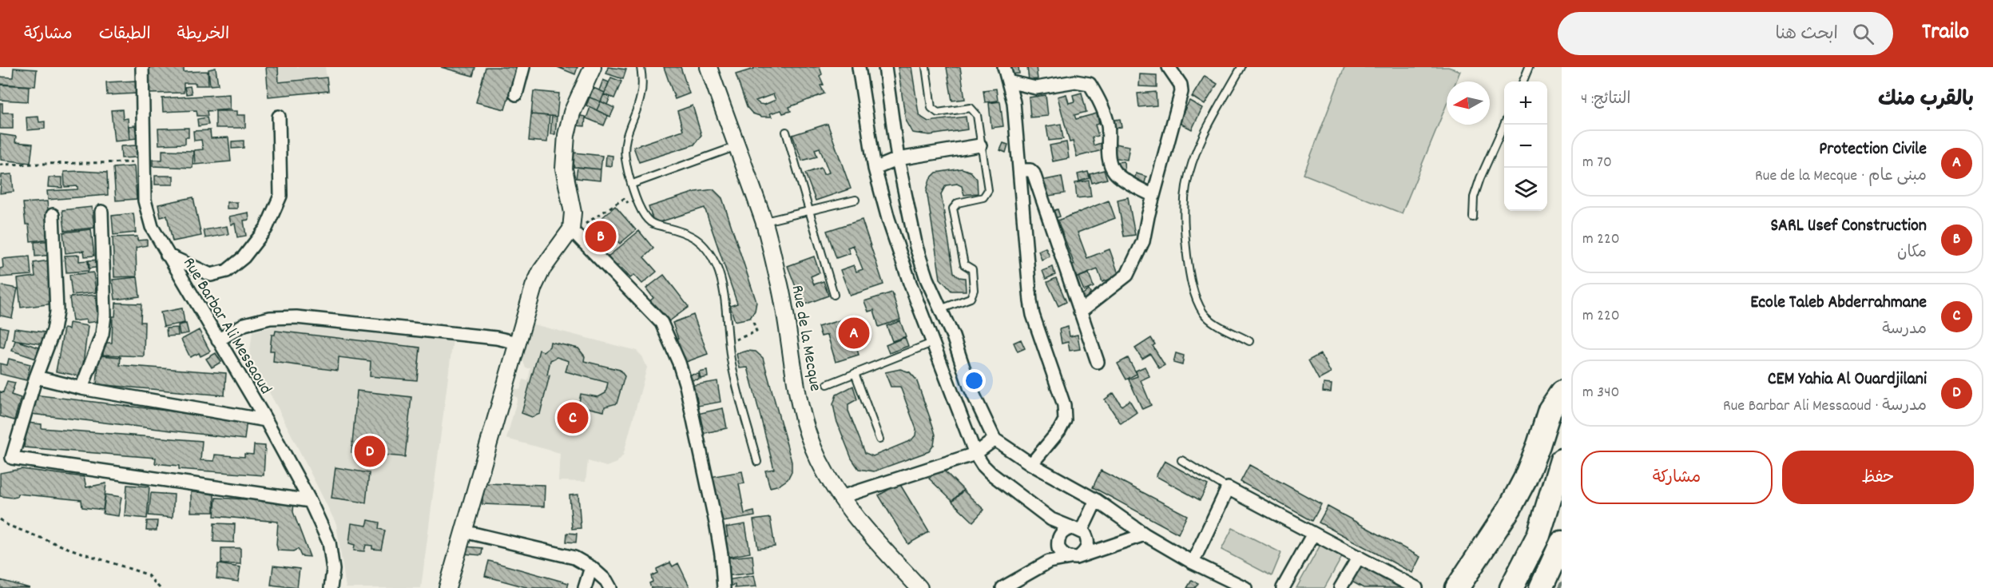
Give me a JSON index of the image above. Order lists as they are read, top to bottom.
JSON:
{
  "streets": {
    "street": ["Rue Barbar Ali Messaoud", "Rue de la Mecque"]
  },
  "north": "left",
  "page": {
    "header": "Trailo",
    "search": "ابحث هنا",
    "nav": ["الخريطة", "الطبقات", "مشاركة"],
    "heading": ["بالقرب منك", "النتائج: 4"],
    "map_buttons": ["+", "−"],
    "list": [
      {
        "mark": "A",
        "name": "Protection Civile",
        "note": "مبنى عام · Rue de la Mecque",
        "value": "70 m"
      },
      {
        "mark": "B",
        "name": "SARL Usef Construction",
        "note": "مكان",
        "value": "220 m"
      },
      {
        "mark": "C",
        "name": "Ecole Taleb Abderrahmane",
        "note": "مدرسة",
        "value": "220 m"
      },
      {
        "mark": "D",
        "name": "CEM Yahia Al Ouardjilani",
        "note": "مدرسة · Rue Barbar Ali Messaoud",
        "value": "340 m"
      }
    ],
    "pins": [
      "B",
      "A",
      "C",
      "D"
    ],
    "buttons": ["حفظ", "مشاركة"]
  }
}
